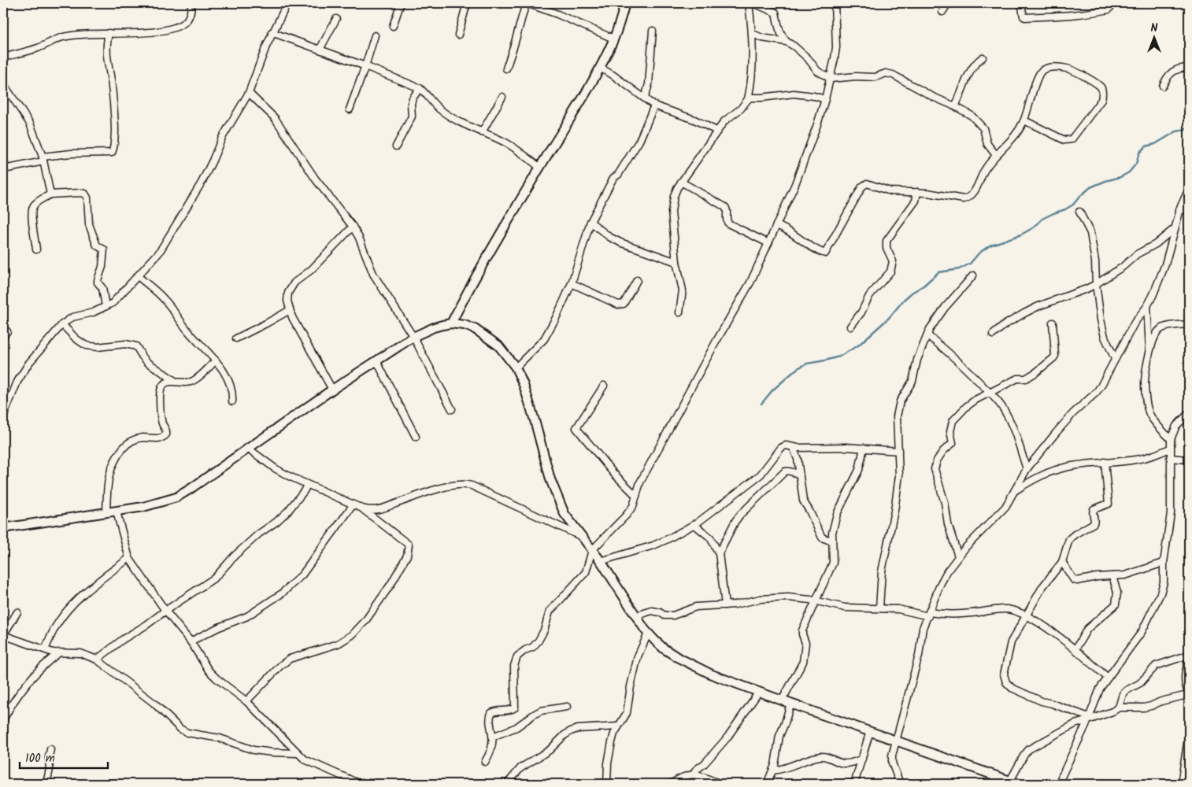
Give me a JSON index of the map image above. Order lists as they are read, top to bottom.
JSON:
{
  "scale_bar": "100 m",
  "north": "top"
}
